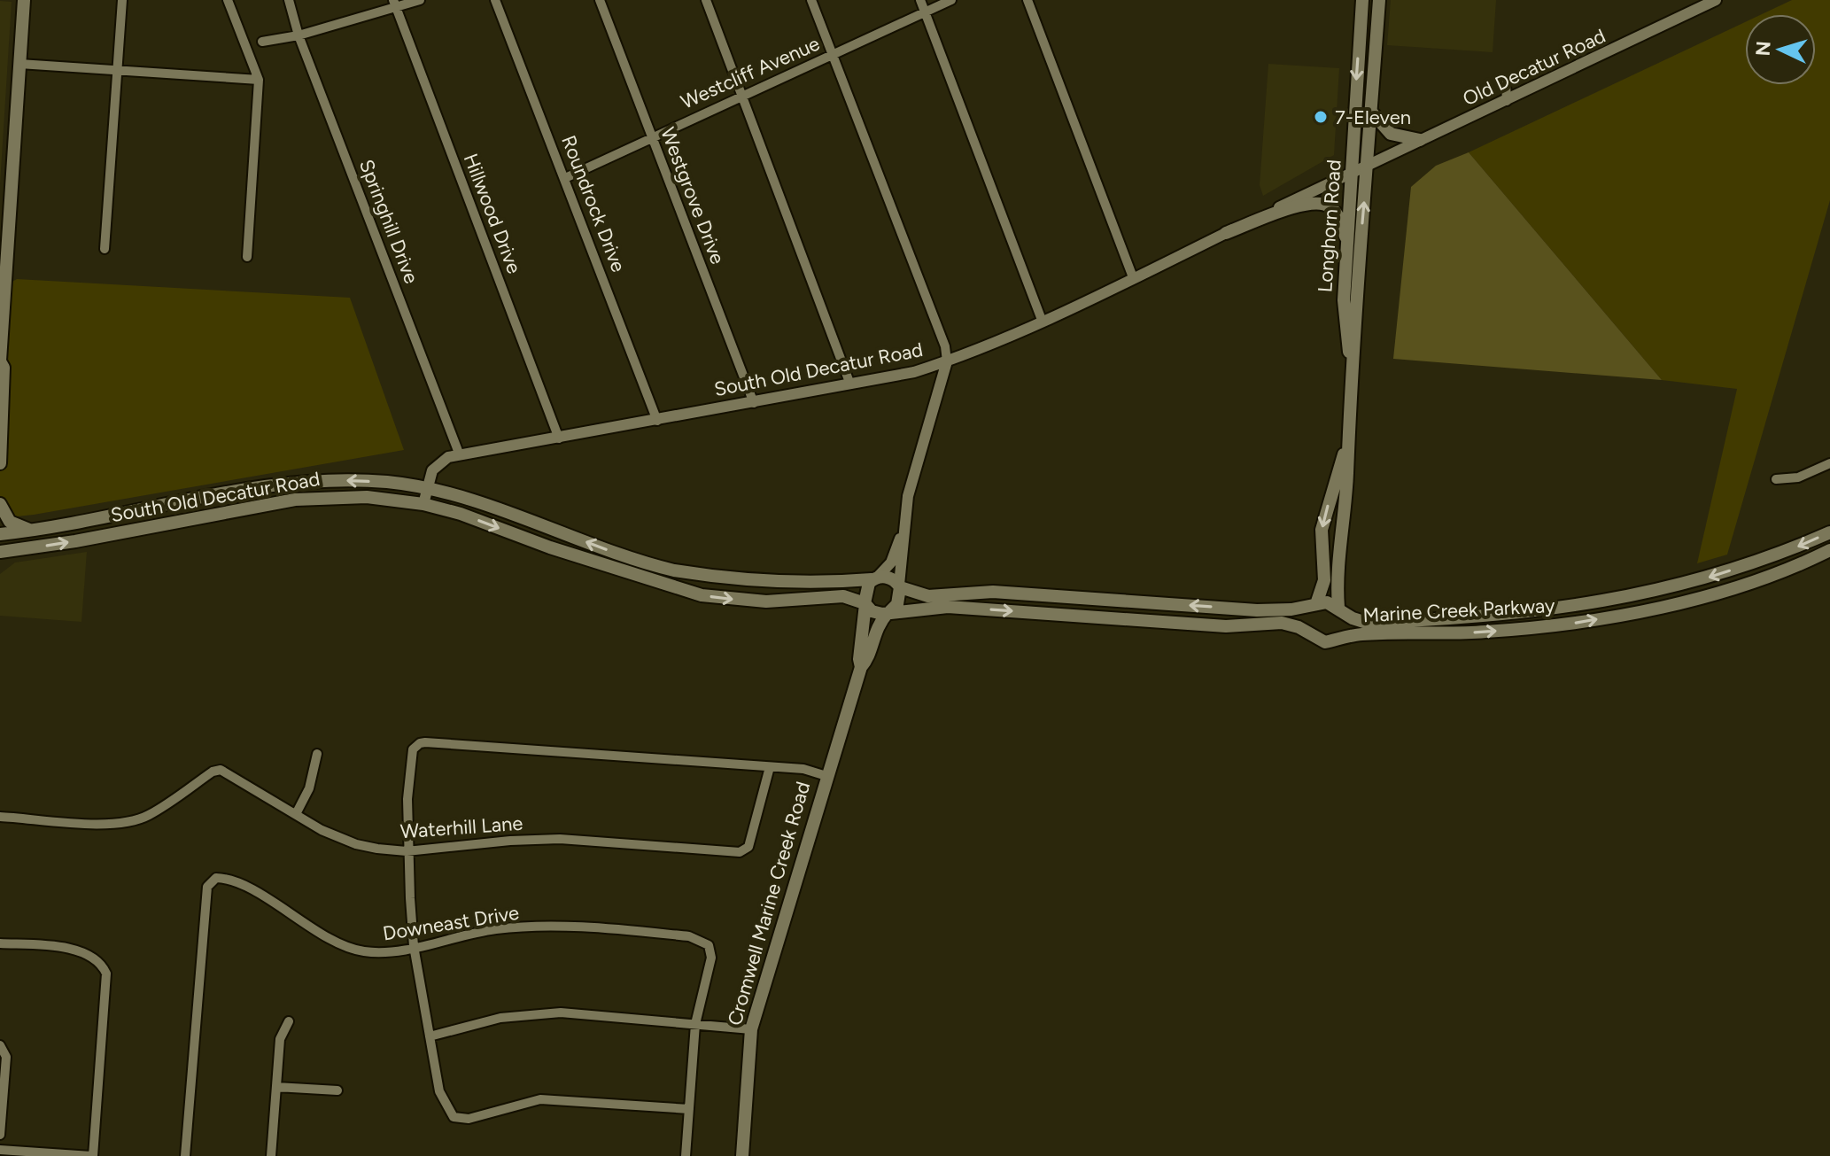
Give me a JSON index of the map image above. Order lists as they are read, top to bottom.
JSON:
{
  "streets": {
    "main road": [
      "Longhorn Road",
      "South Old Decatur Road",
      "Marine Creek Parkway",
      "Cromwell Marine Creek Road"
    ],
    "street": [
      "Old Decatur Road",
      "Westcliff Avenue",
      "Westgrove Drive",
      "Roundrock Drive",
      "Hillwood Drive",
      "Springhill Drive",
      "Waterhill Lane",
      "Downeast Drive"
    ]
  },
  "crossings": [
    ["Old Decatur Road", "Longhorn Road"],
    ["Old Decatur Road", "South Old Decatur Road"],
    ["Westcliff Avenue", "Westgrove Drive"],
    ["Westcliff Avenue", "Roundrock Drive"],
    ["Westgrove Drive", "South Old Decatur Road"],
    ["Roundrock Drive", "South Old Decatur Road"],
    ["Hillwood Drive", "South Old Decatur Road"],
    ["Springhill Drive", "South Old Decatur Road"],
    ["Longhorn Road", "South Old Decatur Road"],
    ["Longhorn Road", "Marine Creek Parkway"],
    ["South Old Decatur Road", "Cromwell Marine Creek Road"]
  ],
  "places": ["7-Eleven"],
  "north": "left"
}
